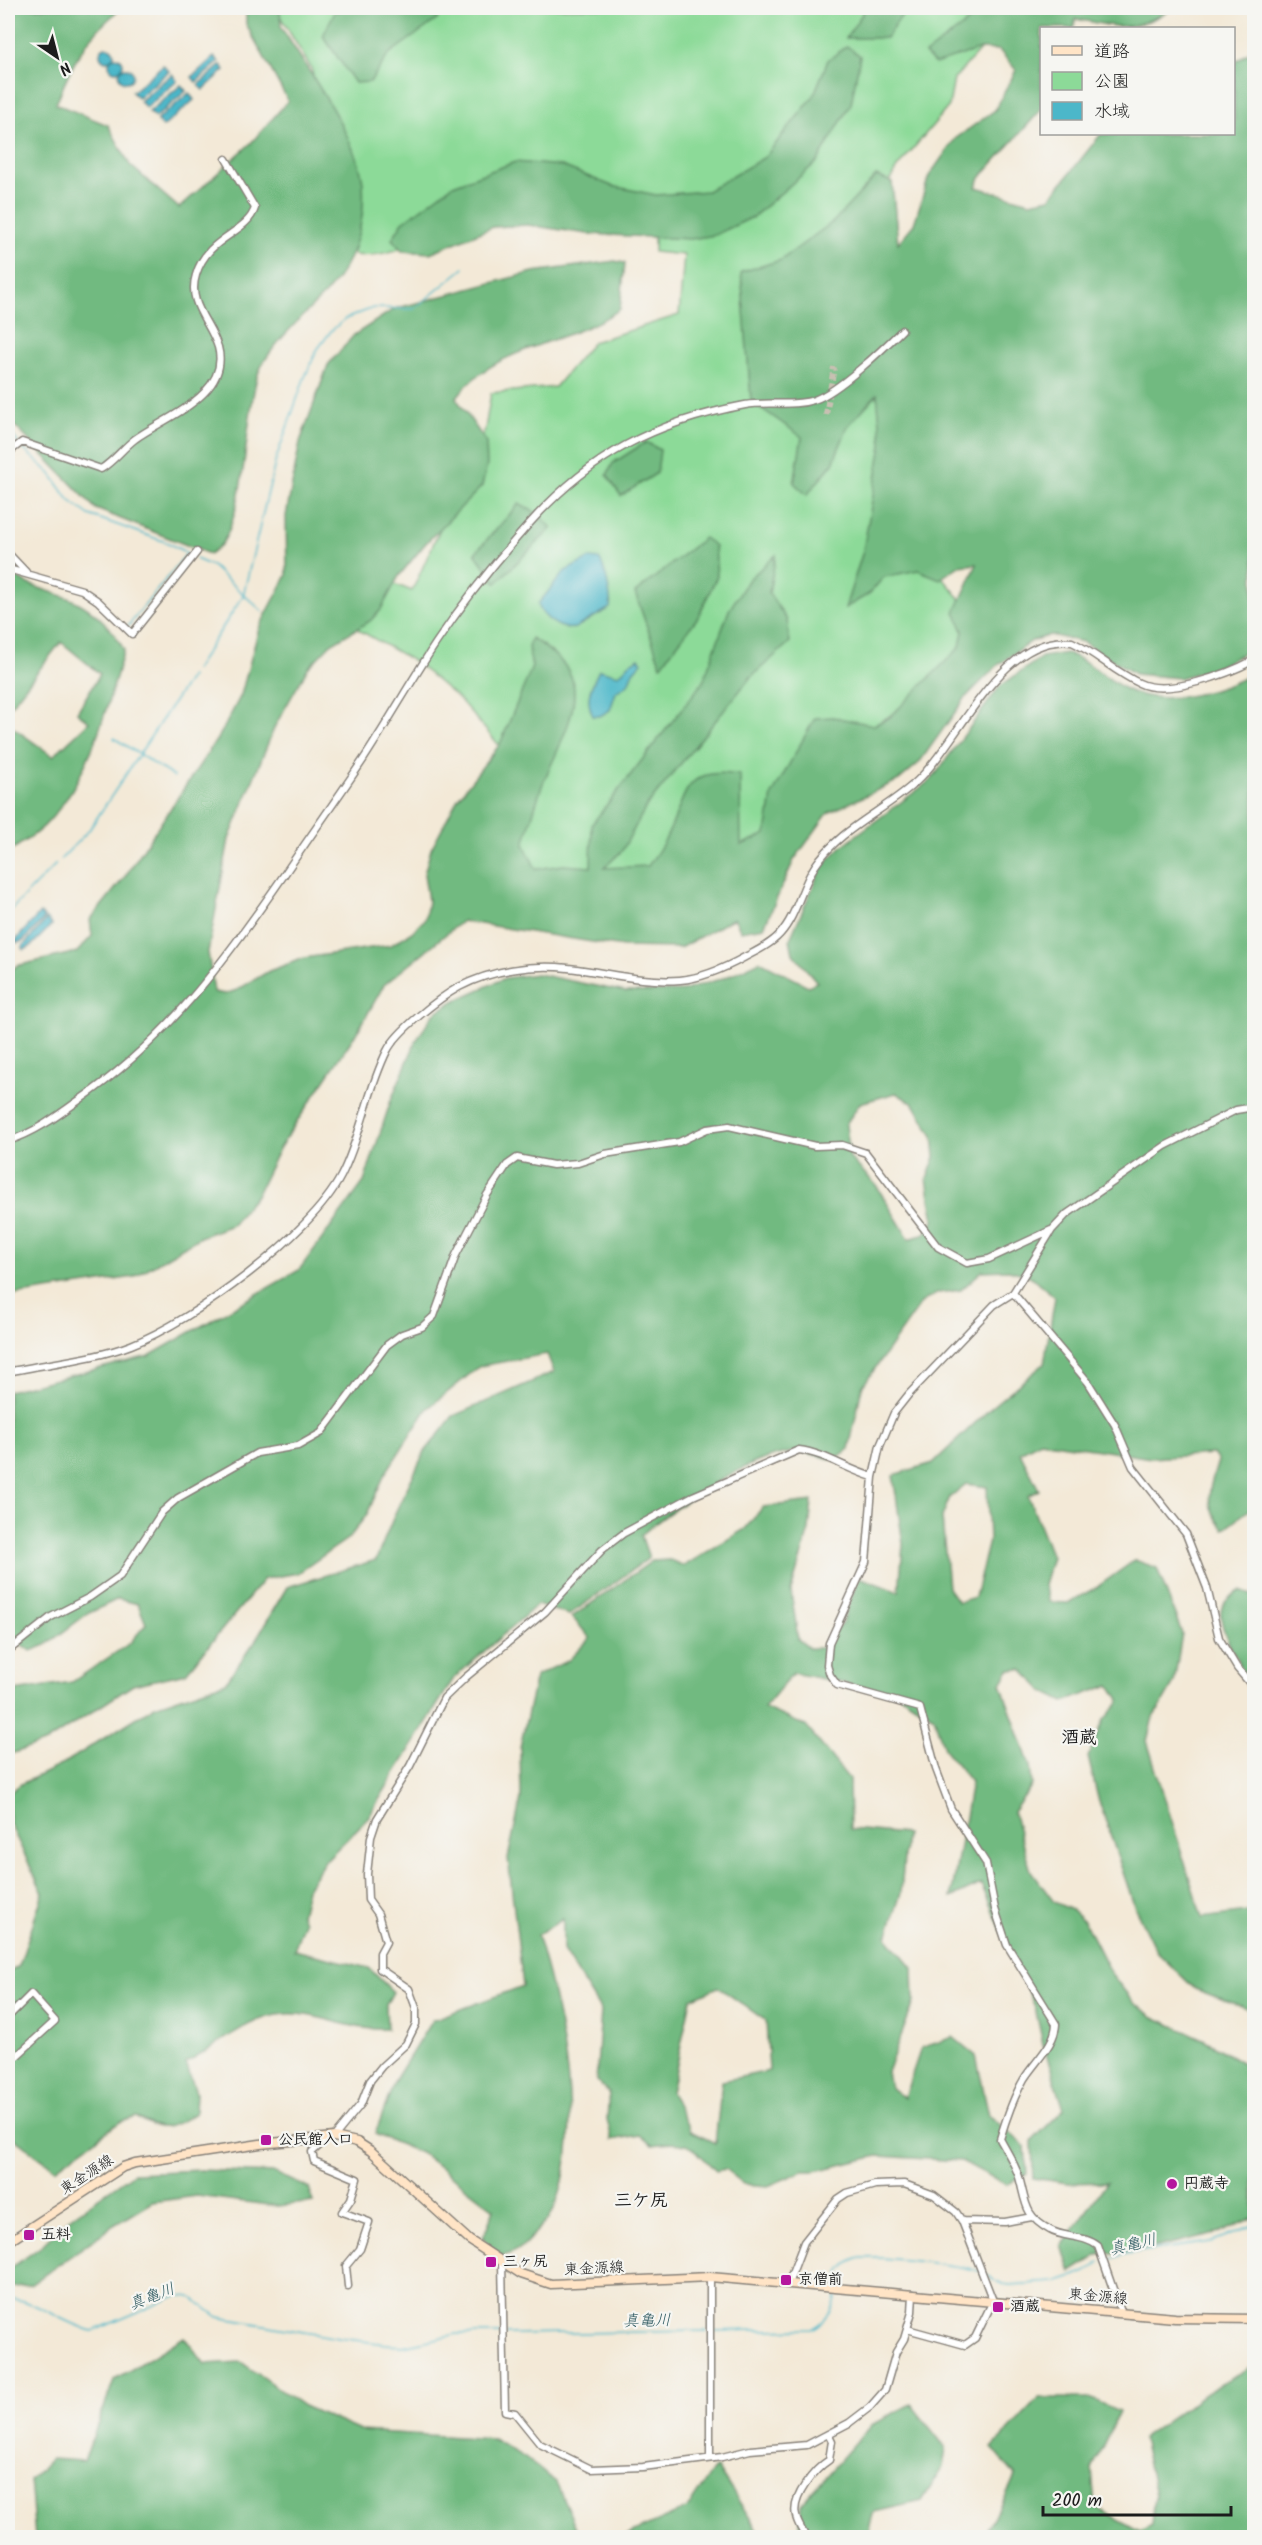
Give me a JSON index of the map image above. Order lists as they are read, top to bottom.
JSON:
{
  "streets": {
    "main road": ["東金源線"]
  },
  "districts": ["酒蔵", "三ケ尻"],
  "water": ["真亀川"],
  "places": {
    "transit": [
      "公民館入口",
      "五料",
      "三ヶ尻",
      "京僧前",
      "酒蔵"
    ],
    "other": ["円蔵寺"]
  },
  "legend": ["道路", "公園", "水域"],
  "scale_bar": "200 m",
  "north": "bottom right"
}
